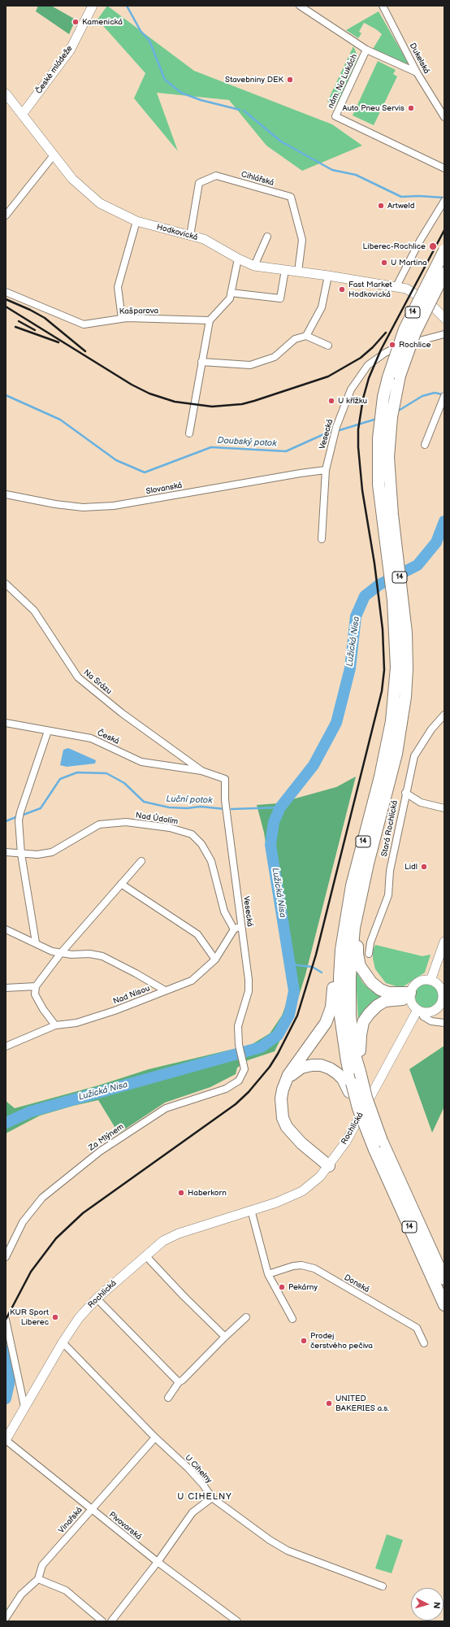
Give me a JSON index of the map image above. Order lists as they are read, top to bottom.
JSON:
{
  "streets": {
    "highway": ["14"],
    "street": [
      "Dukelská",
      "České mládeže",
      "nám. Na Lukách",
      "Cihlářská",
      "Hodkovická",
      "Kašparova",
      "Vesecká",
      "Slovanská",
      "Na Srázu",
      "Česká",
      "Nad Údolím",
      "Stará Rochlická",
      "Nad Nisou",
      "Rochlická",
      "Za Mlýnem",
      "Donská",
      "U Cihelny",
      "Vinařská",
      "Pivovarská"
    ]
  },
  "crossings": [
    ["Dukelská", "nám. Na Lukách"],
    ["České mládeže", "Hodkovická"],
    ["Cihlářská", "Hodkovická"],
    ["Vesecká", "Slovanská"],
    ["Vesecká", "Na Srázu"],
    ["Vesecká", "Česká"],
    ["Vesecká", "Za Mlýnem"],
    ["Na Srázu", "Česká"],
    ["Nad Údolím", "Nad Nisou"],
    ["Rochlická", "U Cihelny"],
    ["Rochlická", "Pivovarská"],
    ["U Cihelny", "Vinařská"],
    ["Vinařská", "Pivovarská"]
  ],
  "districts": ["U CIHELNY"],
  "water": ["Doubský potok", "Lužická Nisa", "Luční potok"],
  "places": [
    "Kamenická",
    "Stavebniny DEK",
    "Auto Pneu Servis",
    "Artweld",
    "Liberec-Rochlice",
    "U Martina",
    "Fast Market Hodkovická",
    "Rochlice",
    "U křížku",
    "Lidl",
    "Haberkorn",
    "Pekárny",
    "KUR Sport Liberec",
    "Prodej čerstvého pečiva",
    "UNITED BAKERIES a.s."
  ],
  "north": "right"
}
